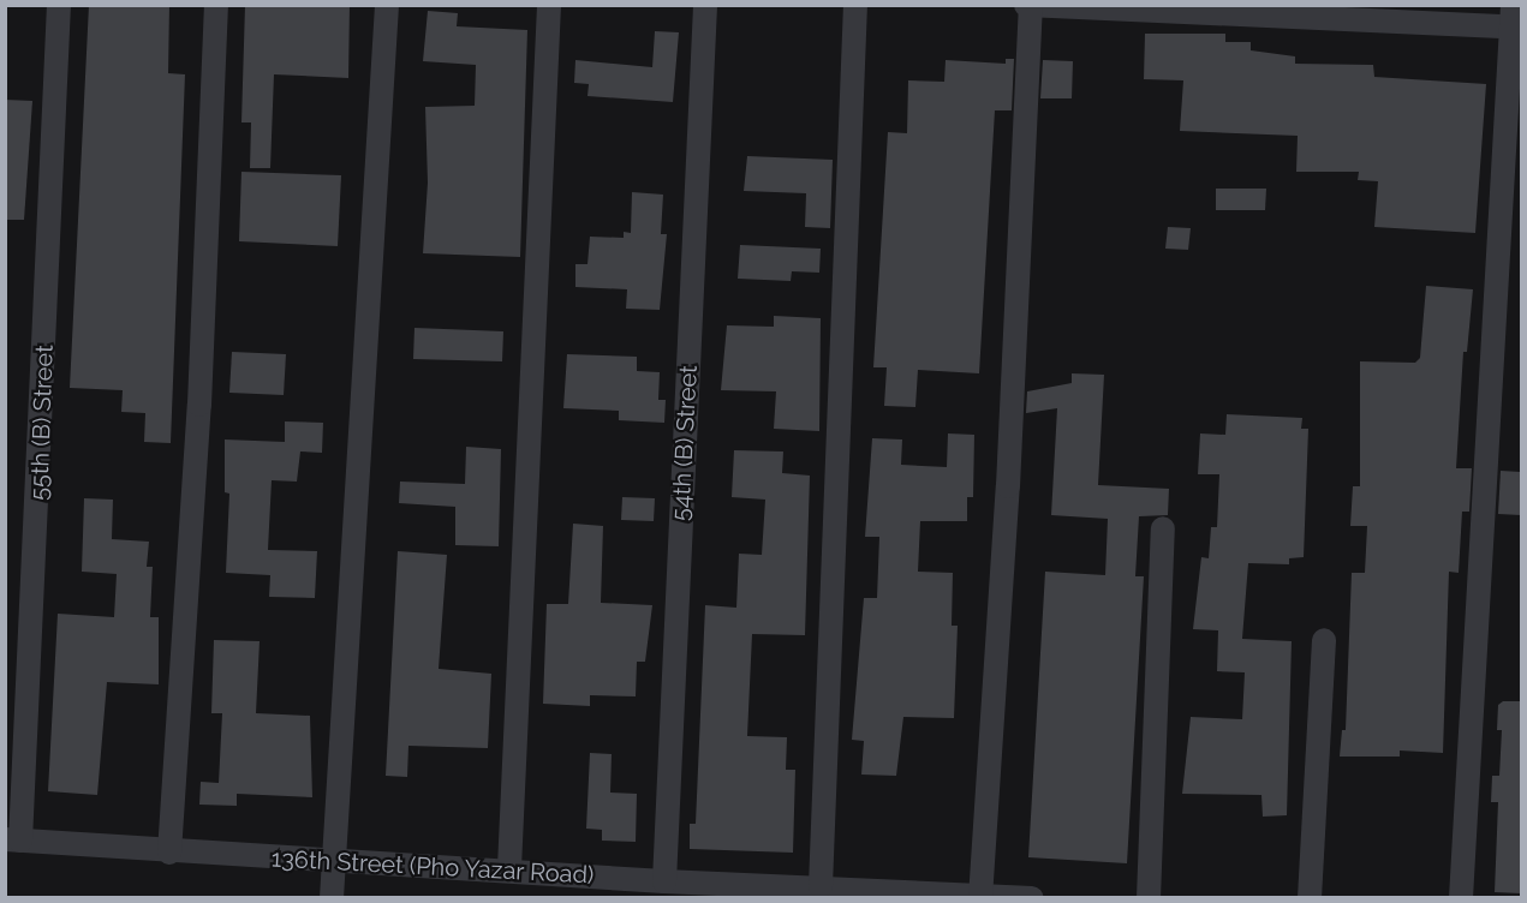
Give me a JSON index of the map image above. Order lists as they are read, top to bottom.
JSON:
{
  "streets": {
    "street": ["55th (B) Street", "54th (B) Street", "136th Street (Pho Yazar Road)"]
  },
  "crossings": [
    ["55th (B) Street", "136th Street (Pho Yazar Road)"],
    ["54th (B) Street", "136th Street (Pho Yazar Road)"]
  ]
}
